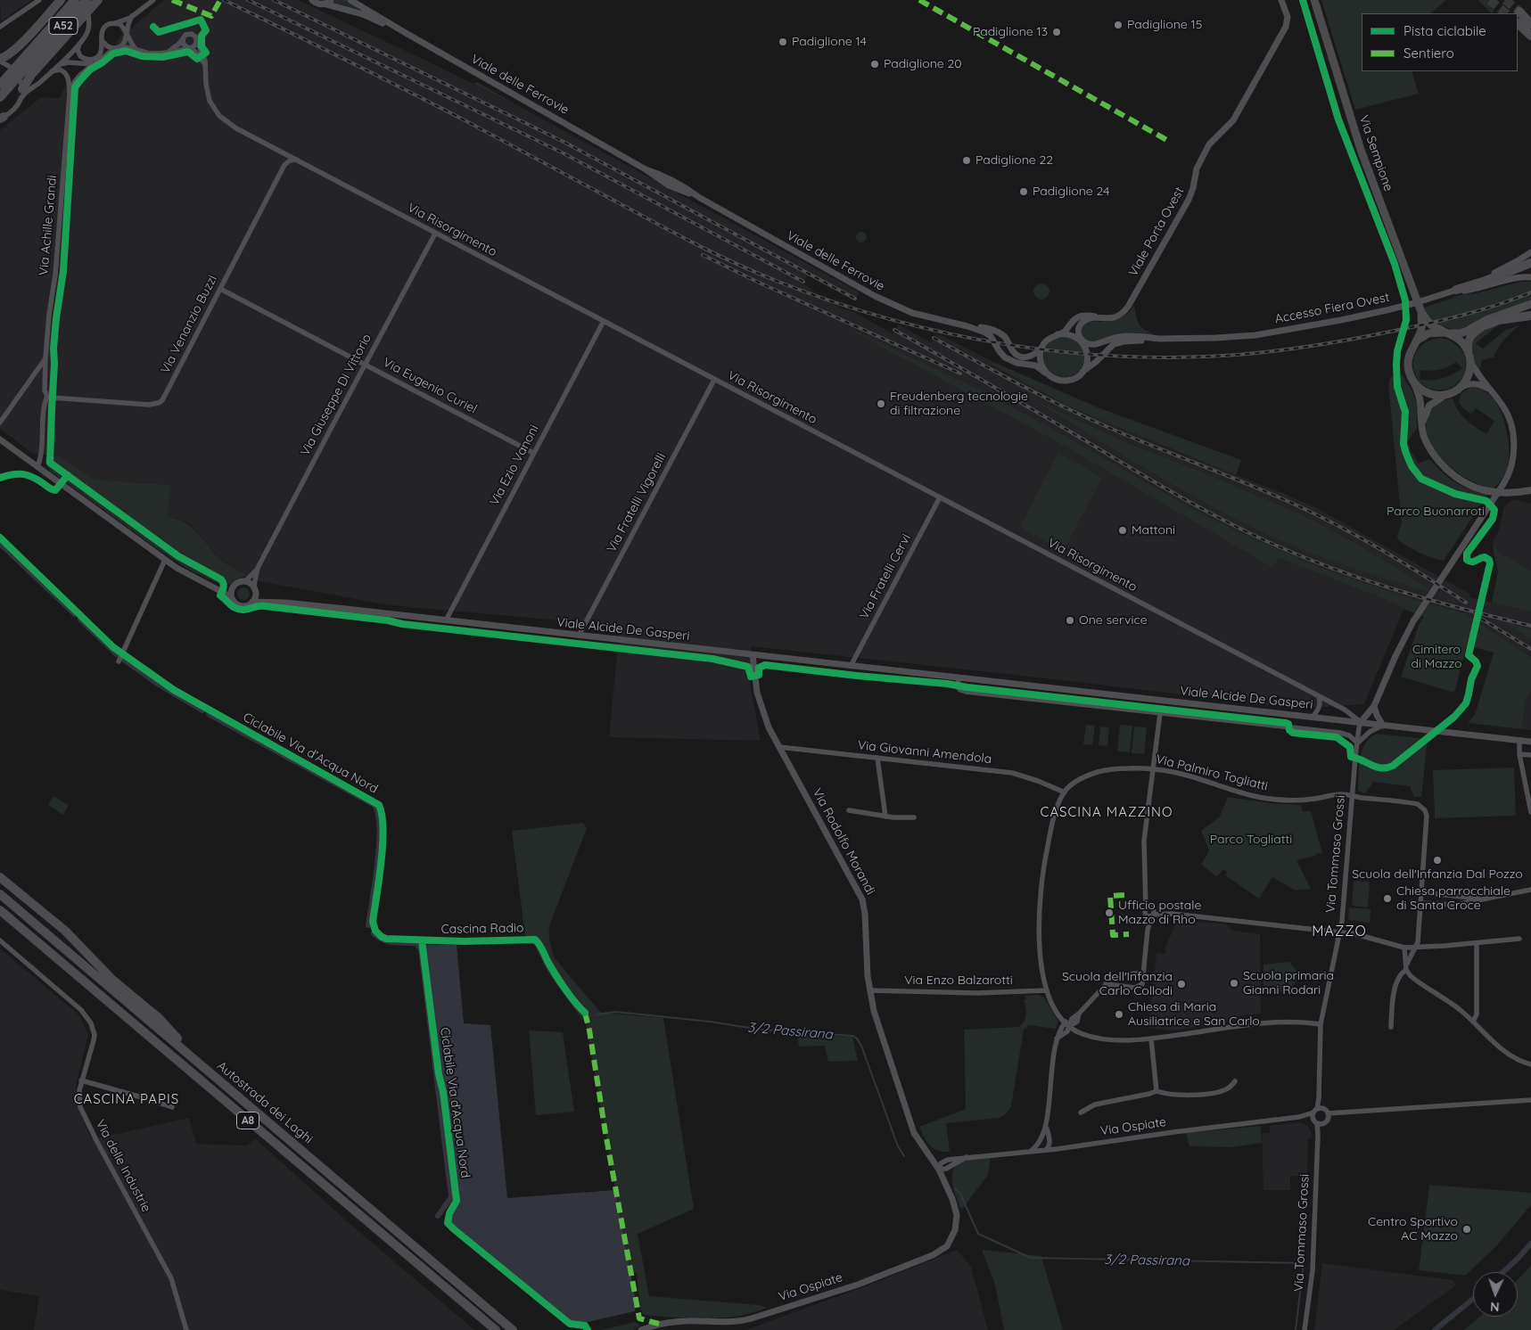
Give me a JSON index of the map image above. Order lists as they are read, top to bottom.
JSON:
{
  "streets": {
    "highway": ["A52", "Autostrada dei Laghi", "A8"],
    "main road": ["Via Sempione"],
    "street": [
      "Viale delle Ferrovie",
      "Via Achille Grandi",
      "Via Risorgimento",
      "Viale Porta Ovest",
      "Accesso Fiera Ovest",
      "Via Venanzio Buzzi",
      "Via Eugenio Curiel",
      "Via Giuseppe Di Vittorio",
      "Via Ezio Vanoni",
      "Via Fratelli Vigorelli",
      "Via Fratelli Cervi",
      "Viale Alcide De Gasperi",
      "Via Giovanni Amendola",
      "Via Palmiro Togliatti",
      "Via Rodolfo Morandi",
      "Via Tommaso Grossi",
      "Via Enzo Balzarotti",
      "Via Ospiate",
      "Via delle Industrie"
    ],
    "cycle path": ["Ciclabile Via d’Acqua Nord"]
  },
  "crossings": [
    ["Viale delle Ferrovie", "Viale Porta Ovest"],
    ["Via Achille Grandi", "Via Venanzio Buzzi"],
    ["Via Risorgimento", "Via Venanzio Buzzi"],
    ["Via Risorgimento", "Via Giuseppe Di Vittorio"],
    ["Via Risorgimento", "Via Ezio Vanoni"],
    ["Via Risorgimento", "Via Fratelli Vigorelli"],
    ["Via Risorgimento", "Via Fratelli Cervi"],
    ["Via Risorgimento", "Viale Alcide De Gasperi"],
    ["Via Risorgimento", "Via Tommaso Grossi"],
    ["Via Venanzio Buzzi", "Via Eugenio Curiel"],
    ["Via Eugenio Curiel", "Via Giuseppe Di Vittorio"],
    ["Via Eugenio Curiel", "Via Ezio Vanoni"],
    ["Via Giuseppe Di Vittorio", "Viale Alcide De Gasperi"],
    ["Via Ezio Vanoni", "Viale Alcide De Gasperi"],
    ["Via Fratelli Vigorelli", "Viale Alcide De Gasperi"],
    ["Via Fratelli Cervi", "Viale Alcide De Gasperi"],
    ["Viale Alcide De Gasperi", "Via Rodolfo Morandi"],
    ["Viale Alcide De Gasperi", "Via Tommaso Grossi"],
    ["Via Giovanni Amendola", "Via Palmiro Togliatti"],
    ["Via Giovanni Amendola", "Via Rodolfo Morandi"],
    ["Via Palmiro Togliatti", "Via Tommaso Grossi"],
    ["Via Palmiro Togliatti", "Via Enzo Balzarotti"],
    ["Via Rodolfo Morandi", "Via Enzo Balzarotti"],
    ["Via Rodolfo Morandi", "Via Ospiate"],
    ["Via Tommaso Grossi", "Via Ospiate"]
  ],
  "districts": ["CASCINA MAZZINO", "MAZZO", "CASCINA PAPIS"],
  "water": ["3/2 Passirana"],
  "parks": ["Parco Buonarroti", "Cimitero di Mazzo", "Parco Togliatti"],
  "places": [
    "Padiglione 15",
    "Padiglione 13",
    "Padiglione 14",
    "Padiglione 20",
    "Padiglione 22",
    "Padiglione 24",
    "Freudenberg tecnologie di filtrazione",
    "Mattoni",
    "One service",
    "Scuola dell'Infanzia Dal Pozzo",
    "Chiesa parrocchiale di Santa Croce",
    "Ufficio postale Mazzo di Rho",
    "Scuola primaria Gianni Rodari",
    "Scuola dell'Infanzia Carlo Collodi",
    "Chiesa di Maria Ausiliatrice e San Carlo",
    "Centro Sportivo AC Mazzo"
  ],
  "legend": ["Pista ciclabile", "Sentiero"],
  "north": "bottom"
}
